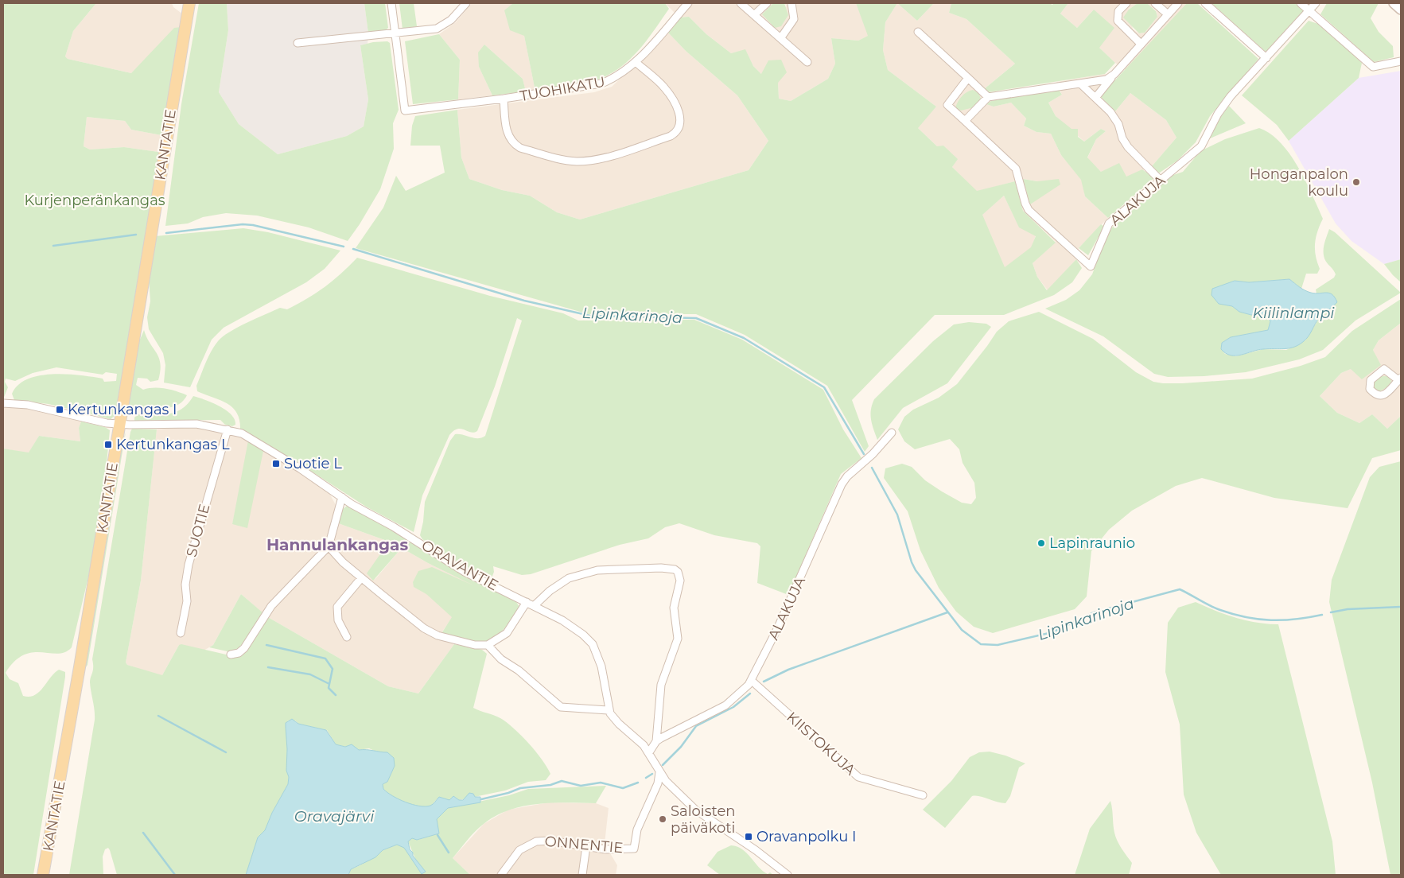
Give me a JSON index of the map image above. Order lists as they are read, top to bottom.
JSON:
{
  "streets": {
    "main road": ["KANTATIE"],
    "street": [
      "TUOHIKATU",
      "ALAKUJA",
      "SUOTIE",
      "ORAVANTIE",
      "KIISTOKUJA",
      "ONNENTIE"
    ]
  },
  "crossings": [
    ["KANTATIE", "ORAVANTIE"],
    ["ALAKUJA", "ORAVANTIE"],
    ["ALAKUJA", "KIISTOKUJA"],
    ["SUOTIE", "ORAVANTIE"],
    ["ORAVANTIE", "ONNENTIE"]
  ],
  "districts": ["Hannulankangas"],
  "water": ["Kiilinlampi", "Lipinkarinoja", "Oravajärvi"],
  "parks": ["Kurjenperänkangas"],
  "places": {
    "other": ["Honganpalon koulu", "Lapinraunio", "Saloisten päiväkoti"],
    "transit": [
      "Kertunkangas I",
      "Kertunkangas L",
      "Suotie L",
      "Oravanpolku I"
    ]
  }
}
